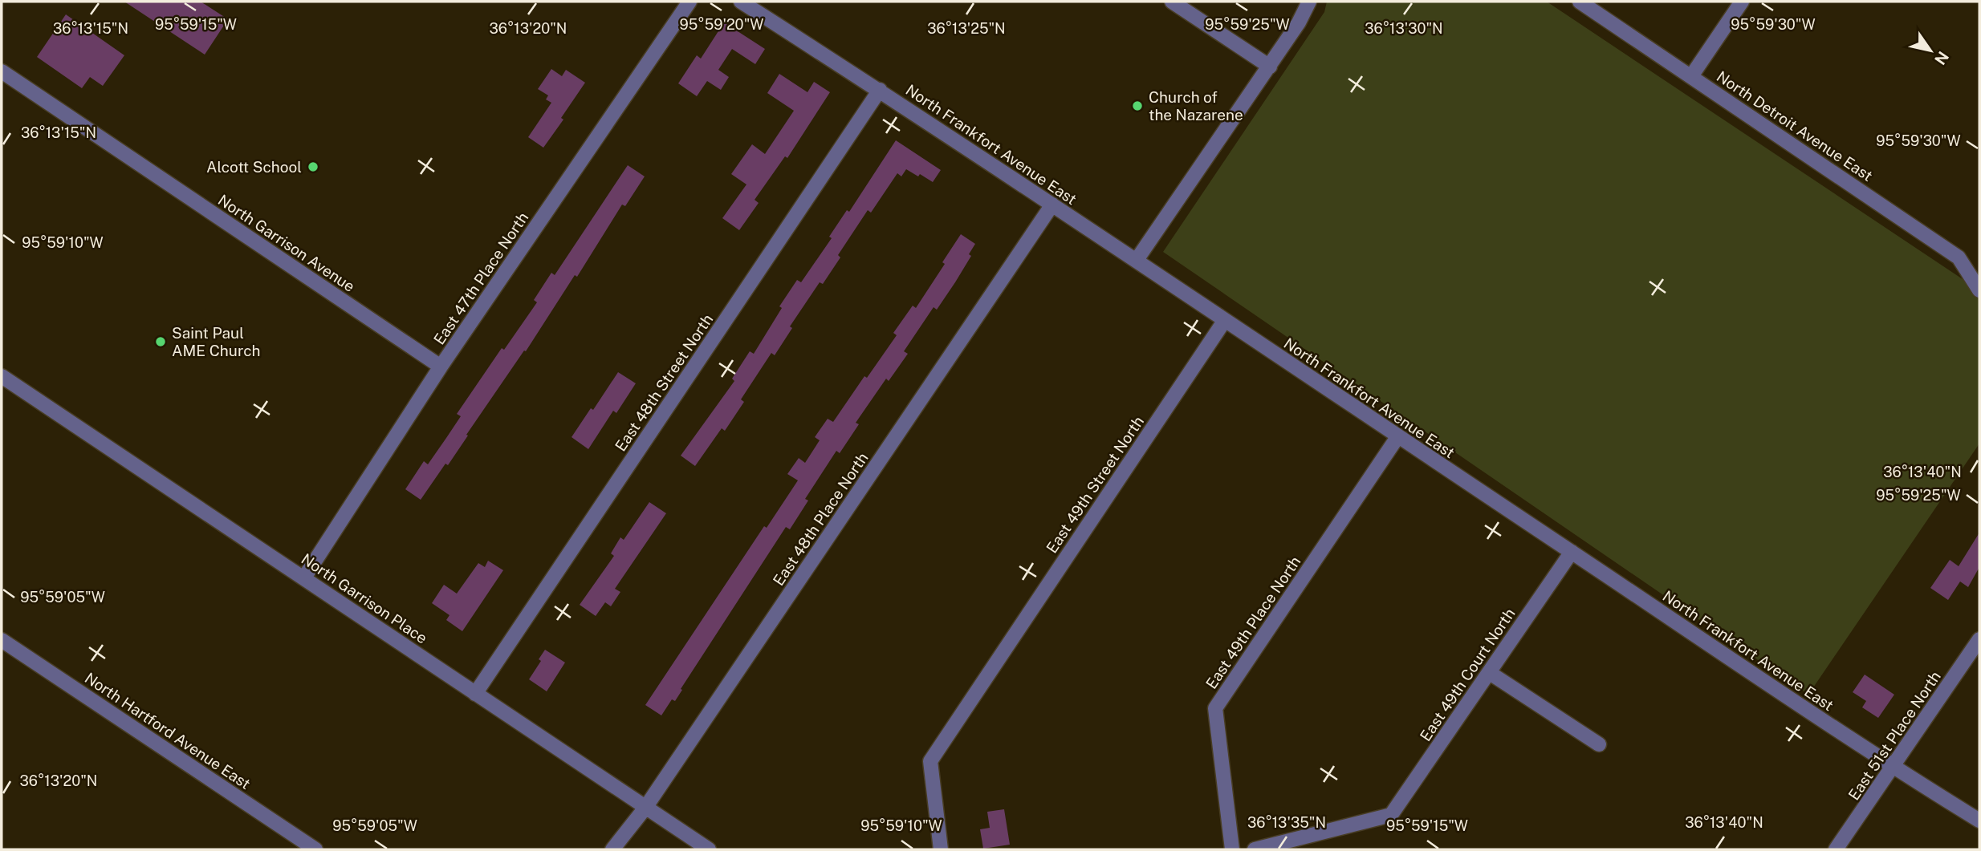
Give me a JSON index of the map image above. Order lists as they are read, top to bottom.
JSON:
{
  "streets": {
    "street": [
      "North Detroit Avenue East",
      "North Frankfort Avenue East",
      "North Garrison Avenue",
      "East 47th Place North",
      "East 48th Street North",
      "East 49th Street North",
      "East 48th Place North",
      "North Garrison Place",
      "East 49th Place North",
      "East 49th Court North",
      "North Hartford Avenue East",
      "East 51st Place North"
    ]
  },
  "crossings": [
    ["North Frankfort Avenue East", "East 48th Street North"],
    ["North Frankfort Avenue East", "East 49th Street North"],
    ["North Frankfort Avenue East", "East 48th Place North"],
    ["North Frankfort Avenue East", "East 49th Place North"],
    ["North Frankfort Avenue East", "East 49th Court North"],
    ["North Frankfort Avenue East", "East 51st Place North"],
    ["North Garrison Avenue", "East 47th Place North"],
    ["East 47th Place North", "North Garrison Place"],
    ["East 48th Street North", "North Garrison Place"],
    ["East 48th Place North", "North Garrison Place"]
  ],
  "places": ["Church of the Nazarene", "Alcott School", "Saint Paul AME Church"],
  "north": "bottom right",
  "coordinates": [
    "95°59'15\"W",
    "95°59'20\"W",
    "95°59'25\"W",
    "95°59'30\"W",
    "36°13'15\"N",
    "36°13'20\"N",
    "36°13'25\"N",
    "36°13'30\"N",
    "95°59'10\"W",
    "36°13'40\"N",
    "95°59'05\"W",
    "36°13'35\"N"
  ]
}
